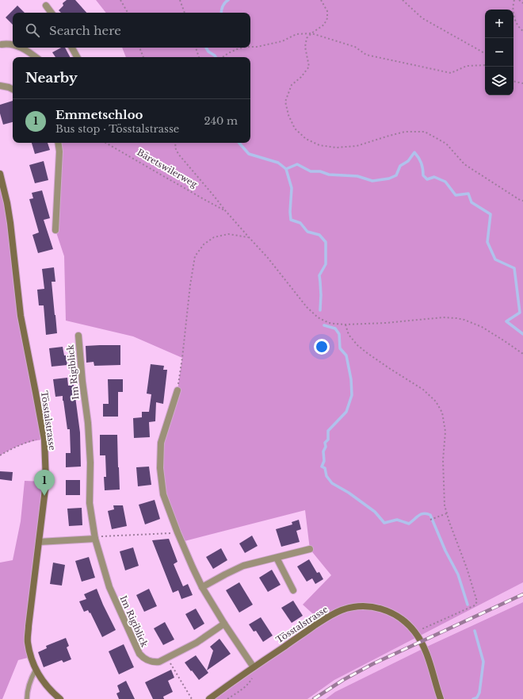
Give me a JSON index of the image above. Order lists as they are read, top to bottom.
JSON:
{
  "streets": {
    "main road": ["Tösstalstrasse"],
    "street": ["Im Rigiblick"],
    "path": ["Bäretswilerweg"]
  },
  "page": {
    "map_buttons": ["+", "−"],
    "search": "Search here",
    "heading": "Nearby",
    "list": [
      {
        "mark": "1",
        "name": "Emmetschloo",
        "note": "Bus stop · Tösstalstrasse",
        "value": "240 m"
      }
    ],
    "pins": "1"
  }
}
